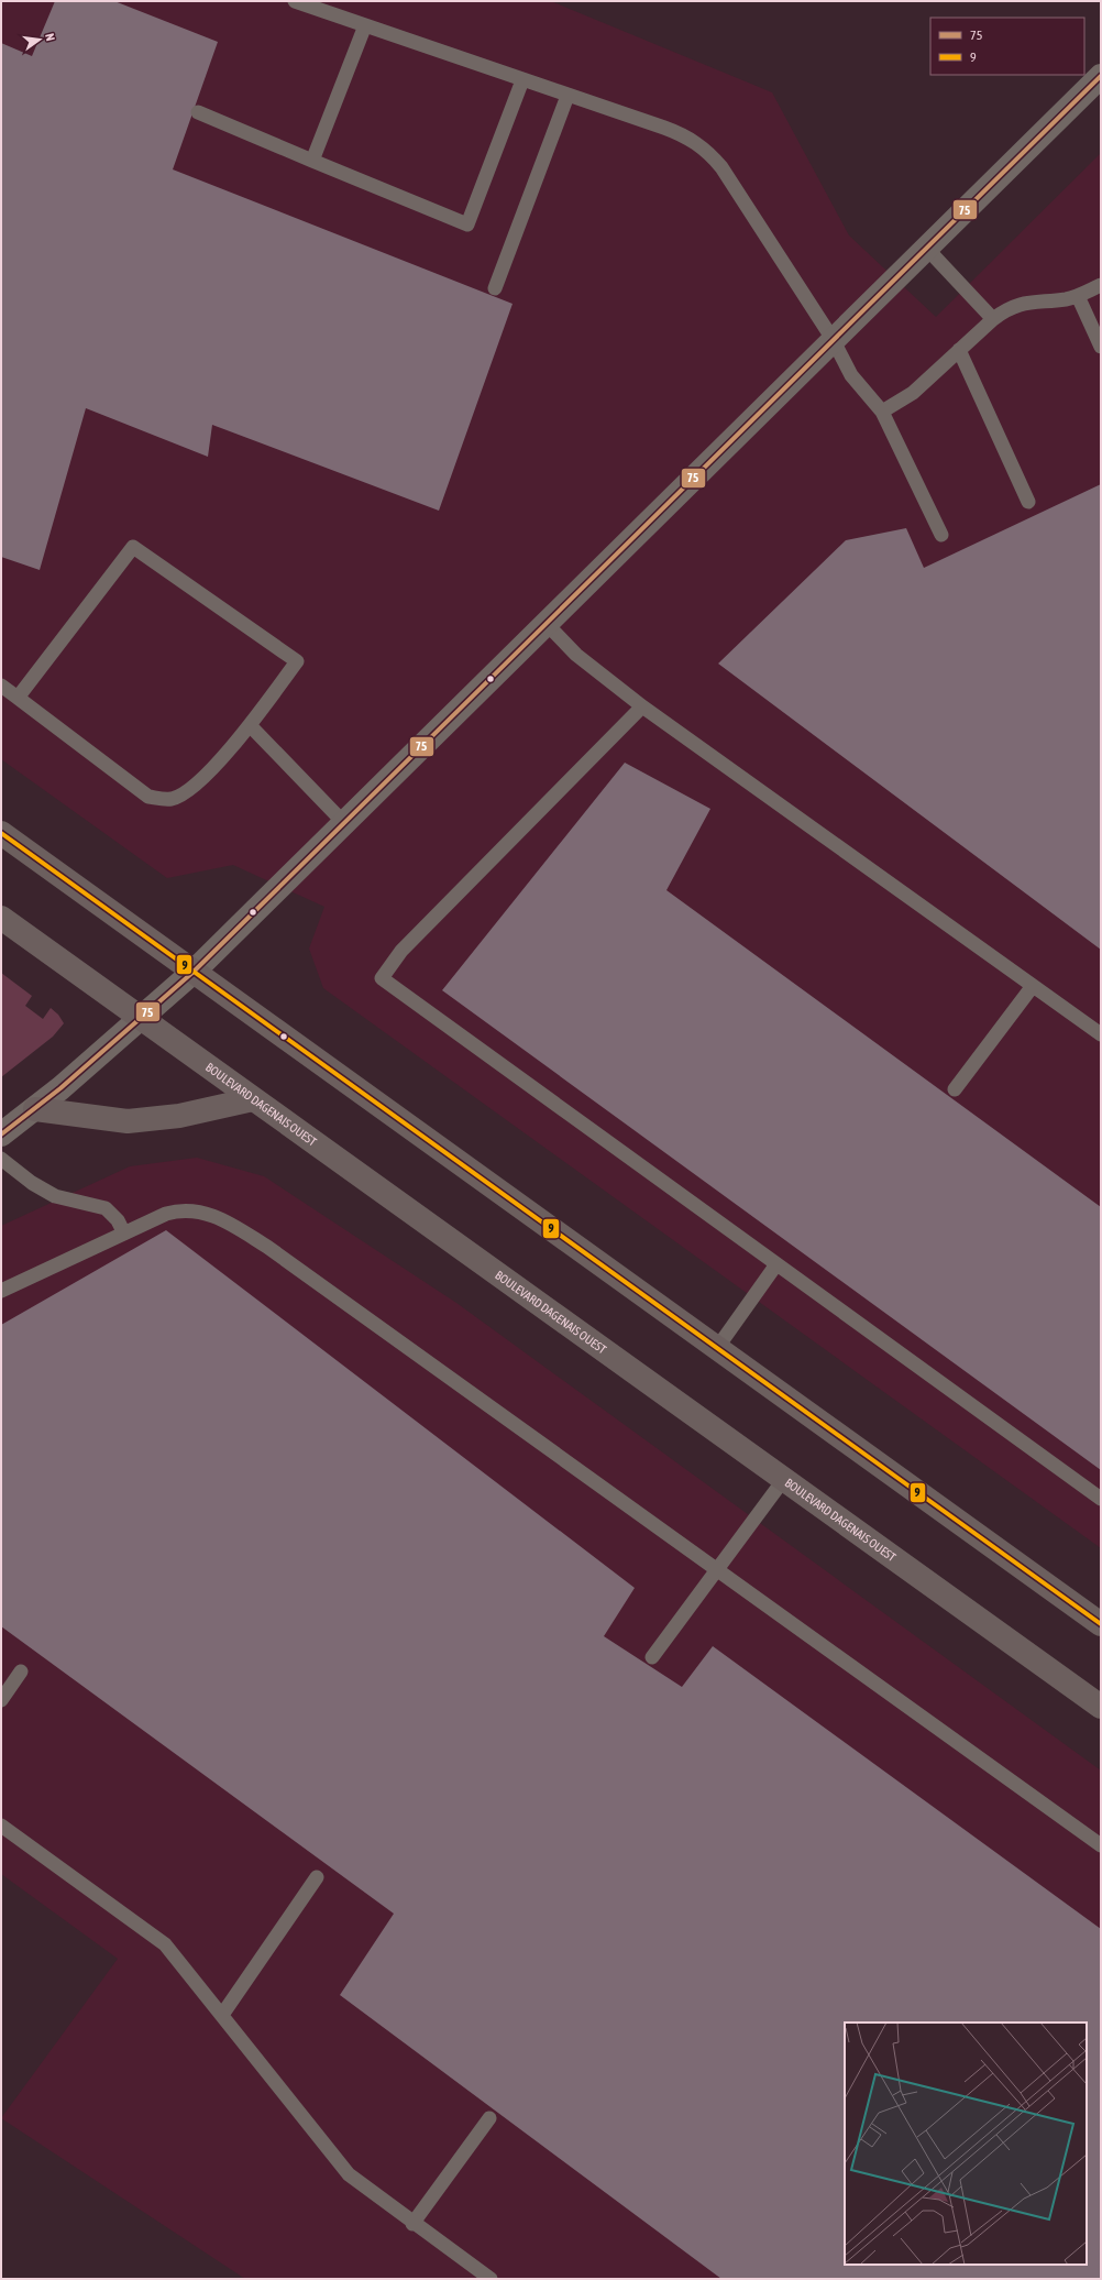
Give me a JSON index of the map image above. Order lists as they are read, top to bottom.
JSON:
{
  "streets": {
    "main road": ["BOULEVARD DAGENAIS OUEST"]
  },
  "lines": ["transit line 75", "transit line 9"],
  "legend": ["75", "9"],
  "north": "right"
}
